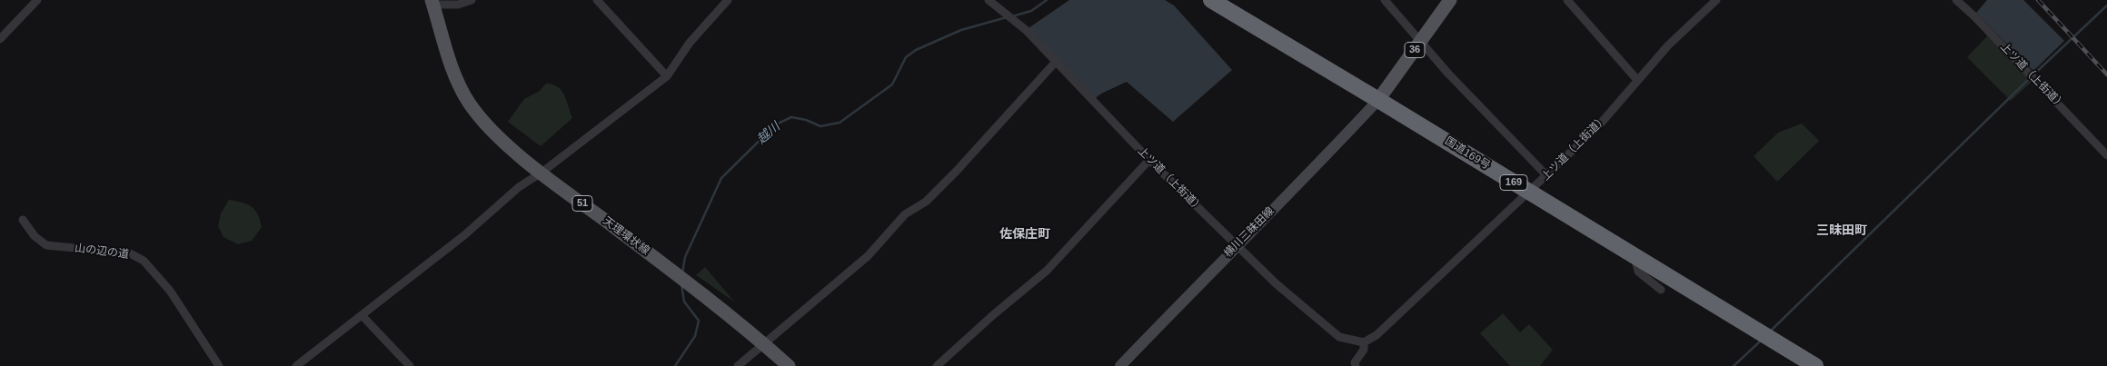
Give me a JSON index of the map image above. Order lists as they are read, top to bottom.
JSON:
{
  "streets": {
    "highway": ["国道169号", "169"],
    "main road": [
      "36",
      "51",
      "横川三昧田線",
      "天理環状線"
    ],
    "street": ["上ツ道（上街道）", "山の辺の道"]
  },
  "crossings": [
    ["36", "国道169号"],
    ["36", "横川三昧田線"],
    ["上ツ道（上街道）", "国道169号"],
    ["上ツ道（上街道）", "横川三昧田線"],
    ["国道169号", "横川三昧田線"]
  ],
  "districts": ["三昧田町", "佐保庄町"],
  "water": ["越川"]
}
